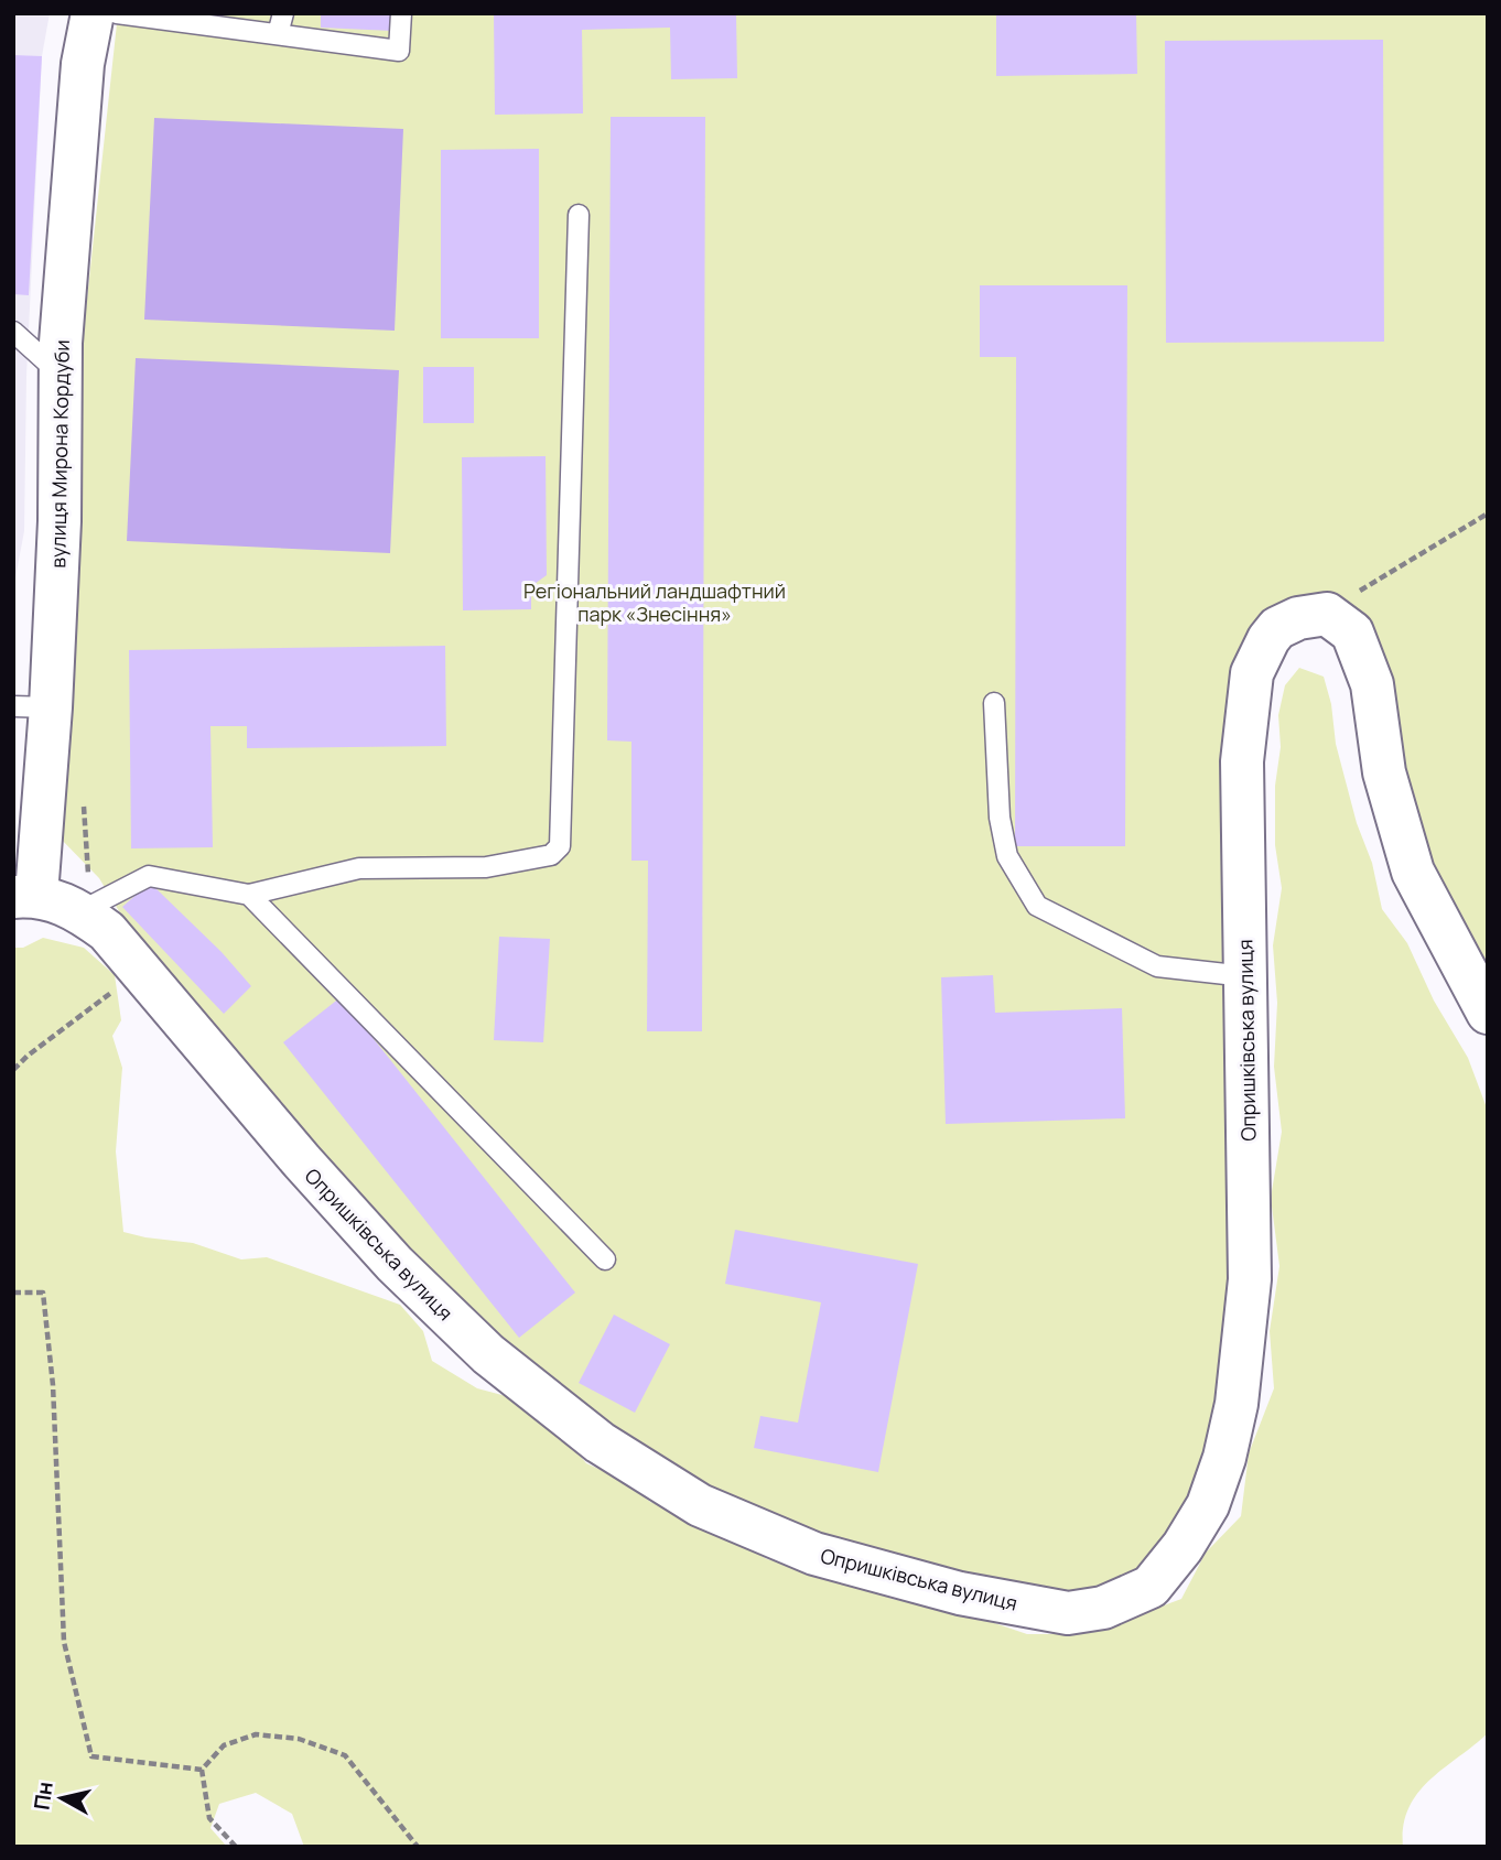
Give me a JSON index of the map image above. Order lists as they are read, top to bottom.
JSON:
{
  "streets": {
    "main road": ["вулиця Мирона Кордуби", "Опришківська вулиця"]
  },
  "crossings": [
    ["вулиця Мирона Кордуби", "Опришківська вулиця"]
  ],
  "parks": ["Регіональний ландшафтний парк «Знесіння»"],
  "north": "left"
}
